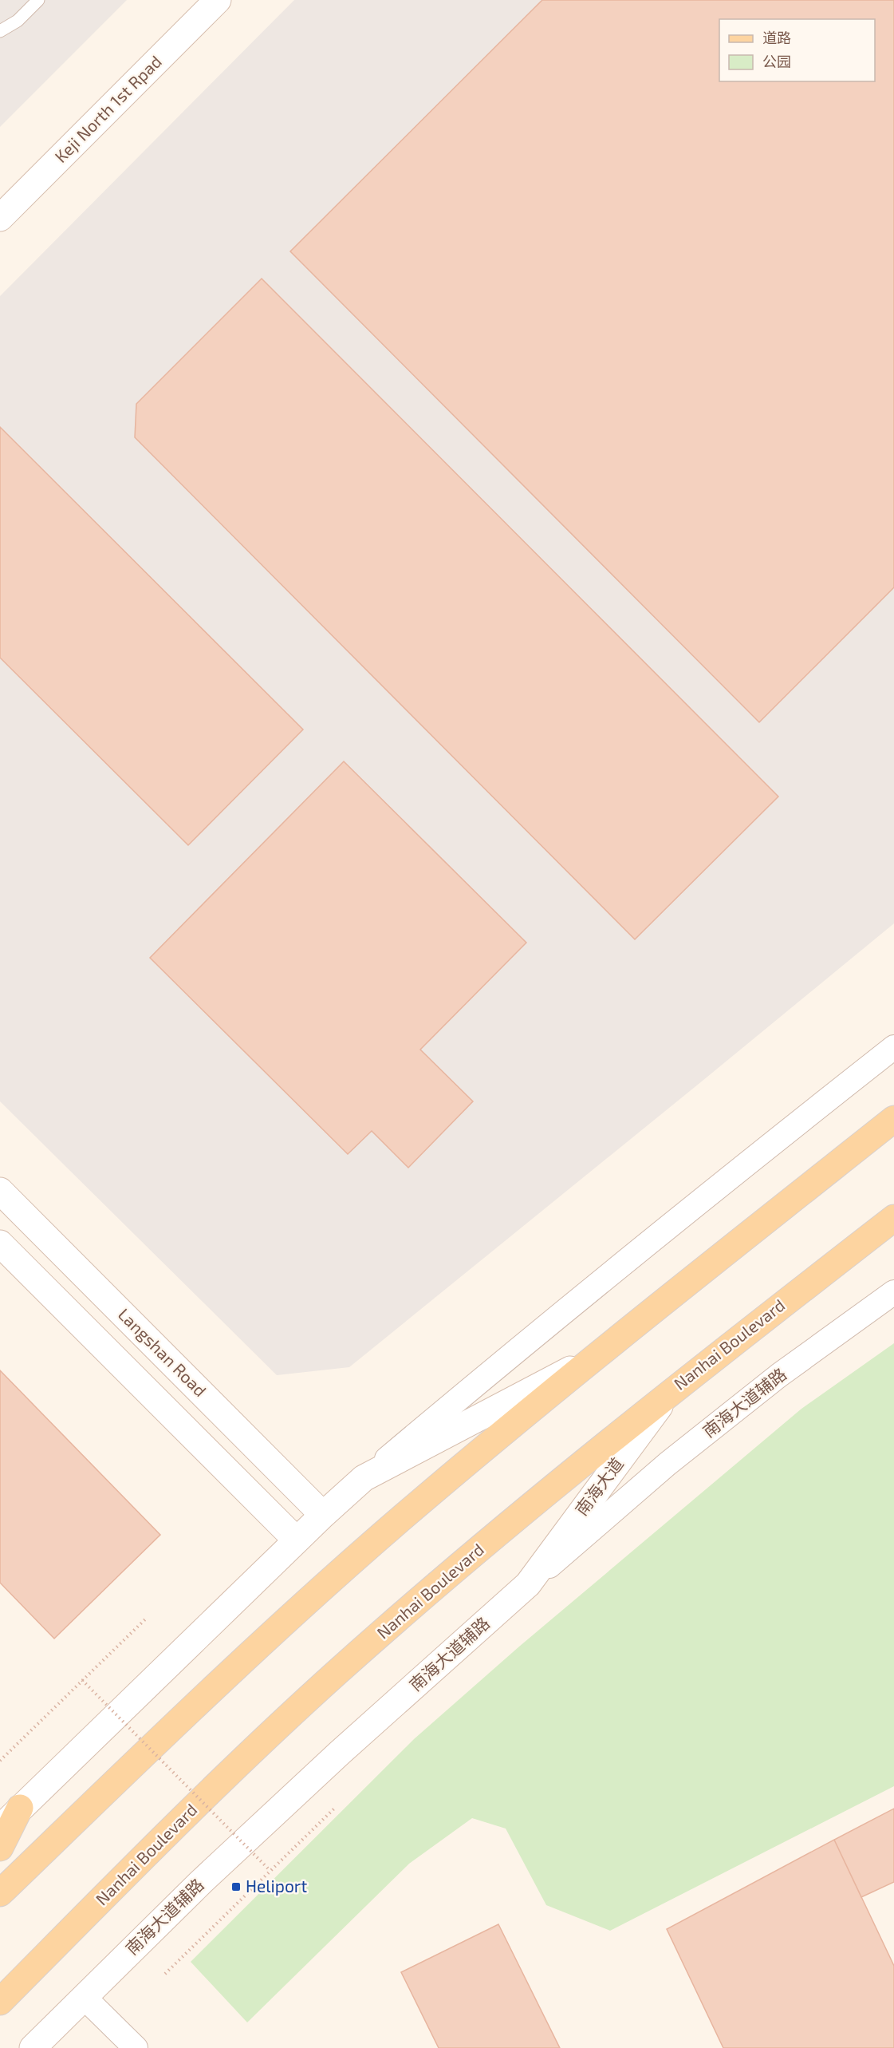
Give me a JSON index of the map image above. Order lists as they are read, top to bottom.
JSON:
{
  "streets": {
    "main road": [
      "Keji North 1st Rpad",
      "Nanhai Boulevard",
      "Langshan Road",
      "南海大道辅路",
      "南海大道"
    ]
  },
  "crossings": [
    ["Nanhai Boulevard", "南海大道"],
    ["南海大道辅路", "南海大道"]
  ],
  "places": {
    "transit": ["Heliport"]
  },
  "legend": ["道路", "公园"]
}
